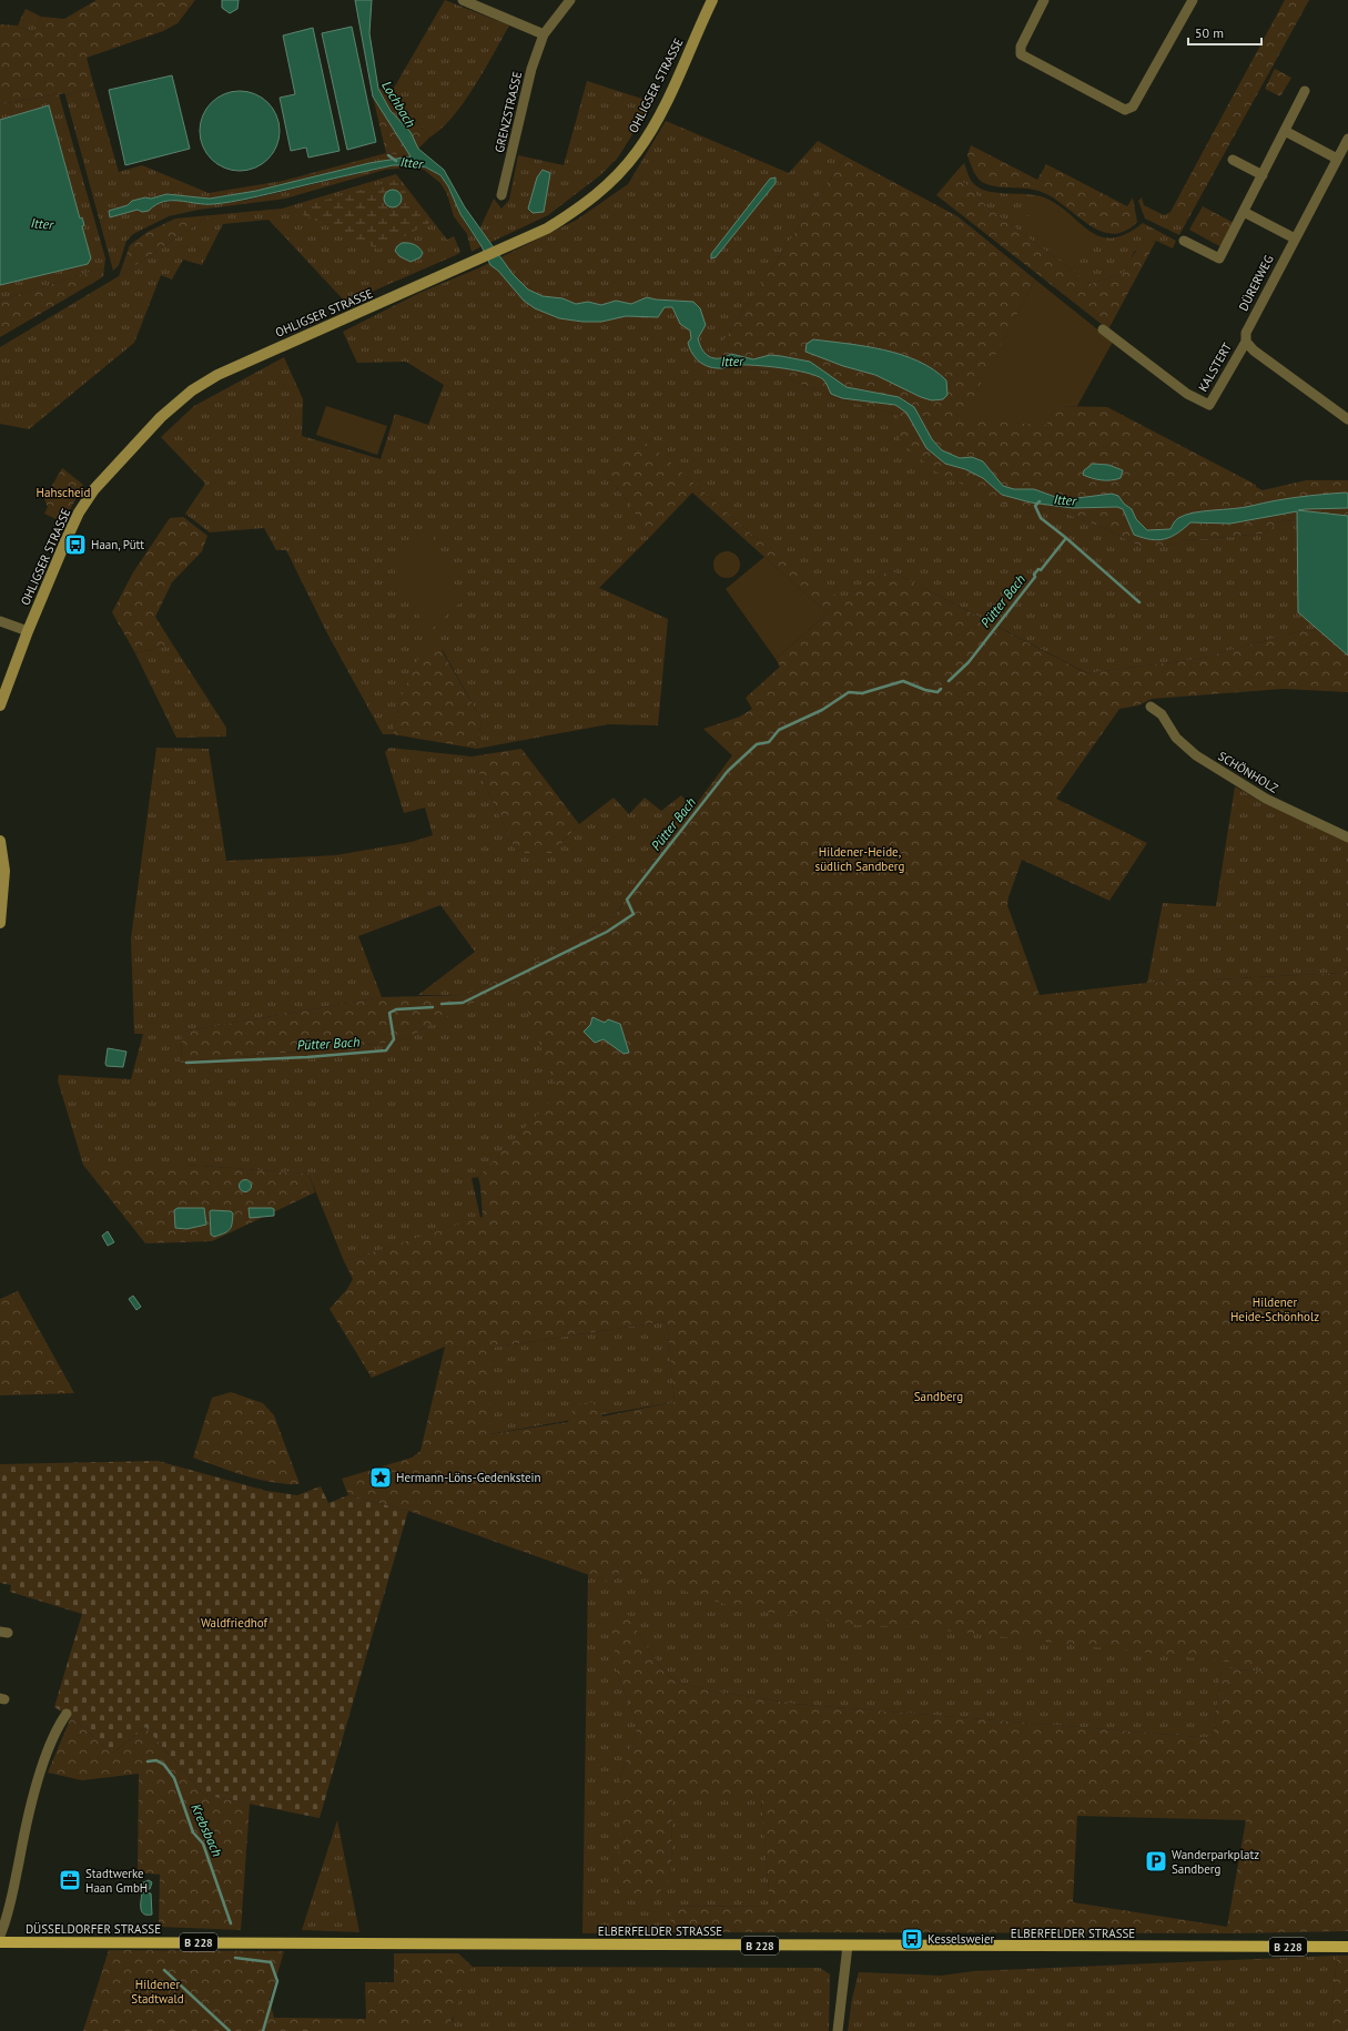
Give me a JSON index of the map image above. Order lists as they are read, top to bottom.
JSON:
{
  "streets": {
    "main road": [
      "OHLIGSER STRASSE",
      "DÜSSELDORFER STRASSE",
      "ELBERFELDER STRASSE",
      "B 228"
    ],
    "street": [
      "GRENZSTRASSE",
      "DÜRERWEG",
      "KALSTERT",
      "SCHÖNHOLZ"
    ]
  },
  "crossings": [
    ["DÜRERWEG", "KALSTERT"],
    ["DÜSSELDORFER STRASSE", "ELBERFELDER STRASSE"]
  ],
  "water": [
    "Lochbach",
    "Itter",
    "Pütter Bach",
    "Krebsbach"
  ],
  "parks": [
    "Hahscheid",
    "Hildener-Heide, südlich Sandberg",
    "Hildener Heide-Schönholz",
    "Sandberg",
    "Waldfriedhof",
    "Hildener Stadtwald"
  ],
  "places": {
    "bus stop": ["Haan, Pütt", "Kesselsweier"],
    "place": ["Hermann-Löns-Gedenkstein"],
    "parking": ["Wanderparkplatz Sandberg"],
    "office": ["Stadtwerke Haan GmbH"]
  },
  "scale_bar": "50 m"
}
